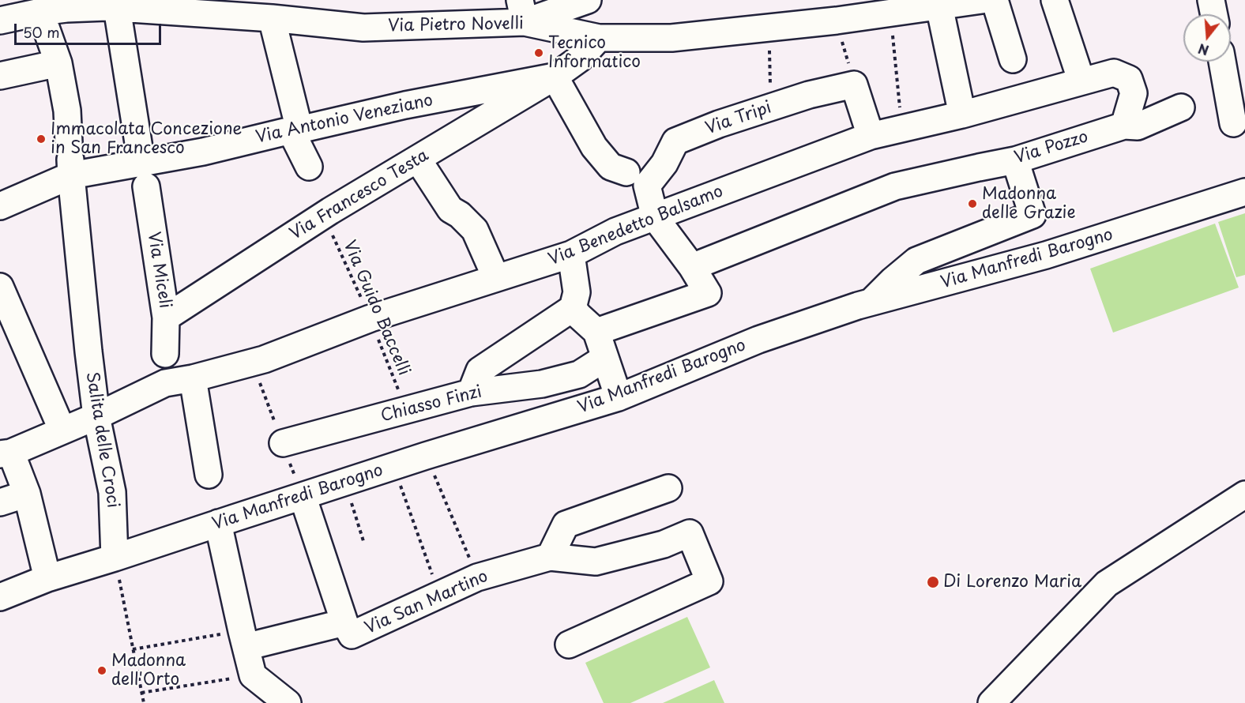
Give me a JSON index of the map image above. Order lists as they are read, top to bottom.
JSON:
{
  "streets": {
    "street": [
      "Via Pietro Novelli",
      "Via Tripi",
      "Via Antonio Veneziano",
      "Via Pozzo",
      "Via Francesco Testa",
      "Via Benedetto Balsamo",
      "Via Manfredi Barogno",
      "Via Miceli",
      "Chiasso Finzi",
      "Salita delle Croci",
      "Via San Martino"
    ],
    "path": ["Via Guido Baccelli"]
  },
  "crossings": [
    ["Via Pietro Novelli", "Via Francesco Testa"],
    ["Via Pietro Novelli", "Via Miceli"],
    ["Via Pietro Novelli", "Salita delle Croci"],
    ["Via Antonio Veneziano", "Via Francesco Testa"],
    ["Via Antonio Veneziano", "Via Miceli"],
    ["Via Antonio Veneziano", "Salita delle Croci"],
    ["Via Pozzo", "Via Benedetto Balsamo"],
    ["Via Francesco Testa", "Via Miceli"],
    ["Via Francesco Testa", "Via Guido Baccelli"],
    ["Via Benedetto Balsamo", "Via Guido Baccelli"],
    ["Via Benedetto Balsamo", "Salita delle Croci"],
    ["Via Manfredi Barogno", "Salita delle Croci"],
    ["Via Guido Baccelli", "Chiasso Finzi"]
  ],
  "places": [
    "Tecnico Informatico",
    "Immacolata Concezione in San Francesco",
    "Madonna delle Grazie",
    "Di Lorenzo Maria",
    "Madonna dell'Orto"
  ],
  "scale_bar": "50 m",
  "north": "bottom"
}
